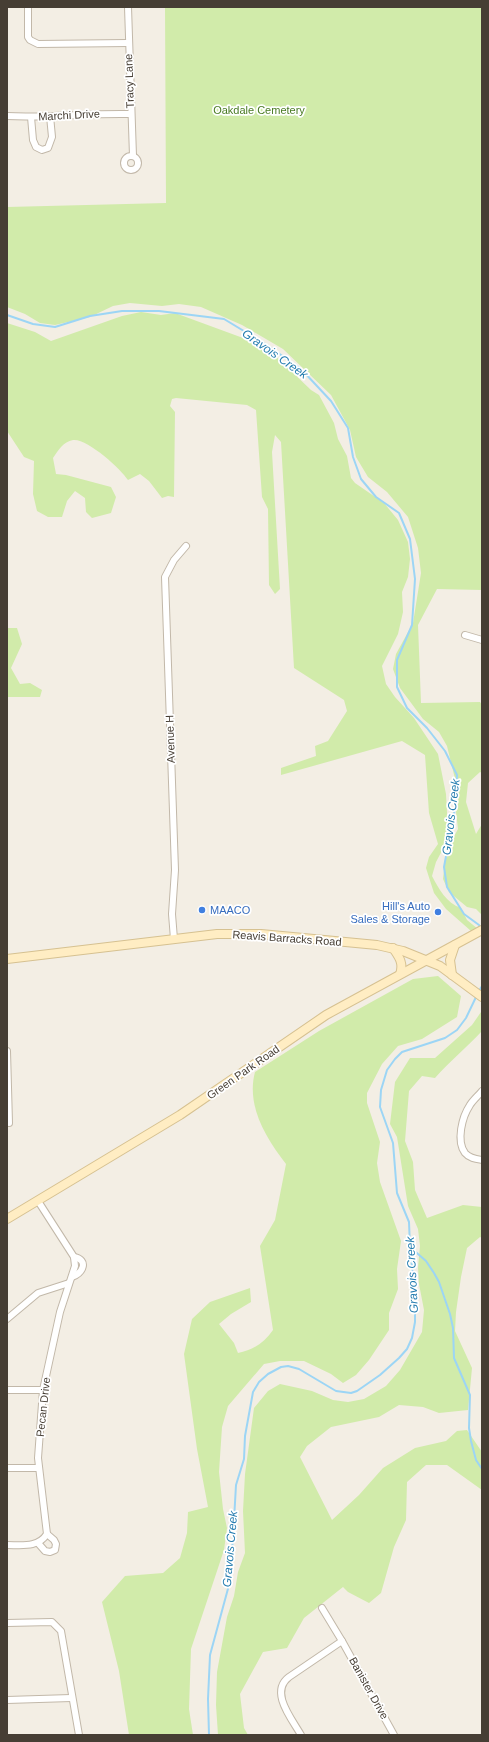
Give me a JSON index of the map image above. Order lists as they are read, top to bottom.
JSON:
{
  "streets": {
    "street": [
      "Tracy Lane",
      "Marchi Drive",
      "Avenue H",
      "Reavis Barracks Road",
      "Green Park Road",
      "Pecan Drive",
      "Banister Drive"
    ]
  },
  "crossings": [
    ["Tracy Lane", "Marchi Drive"],
    ["Avenue H", "Reavis Barracks Road"],
    ["Reavis Barracks Road", "Green Park Road"],
    ["Green Park Road", "Pecan Drive"]
  ],
  "water": ["Gravois Creek"],
  "parks": ["Oakdale Cemetery"],
  "places": ["MAACO", "Hill's Auto Sales & Storage"]
}
